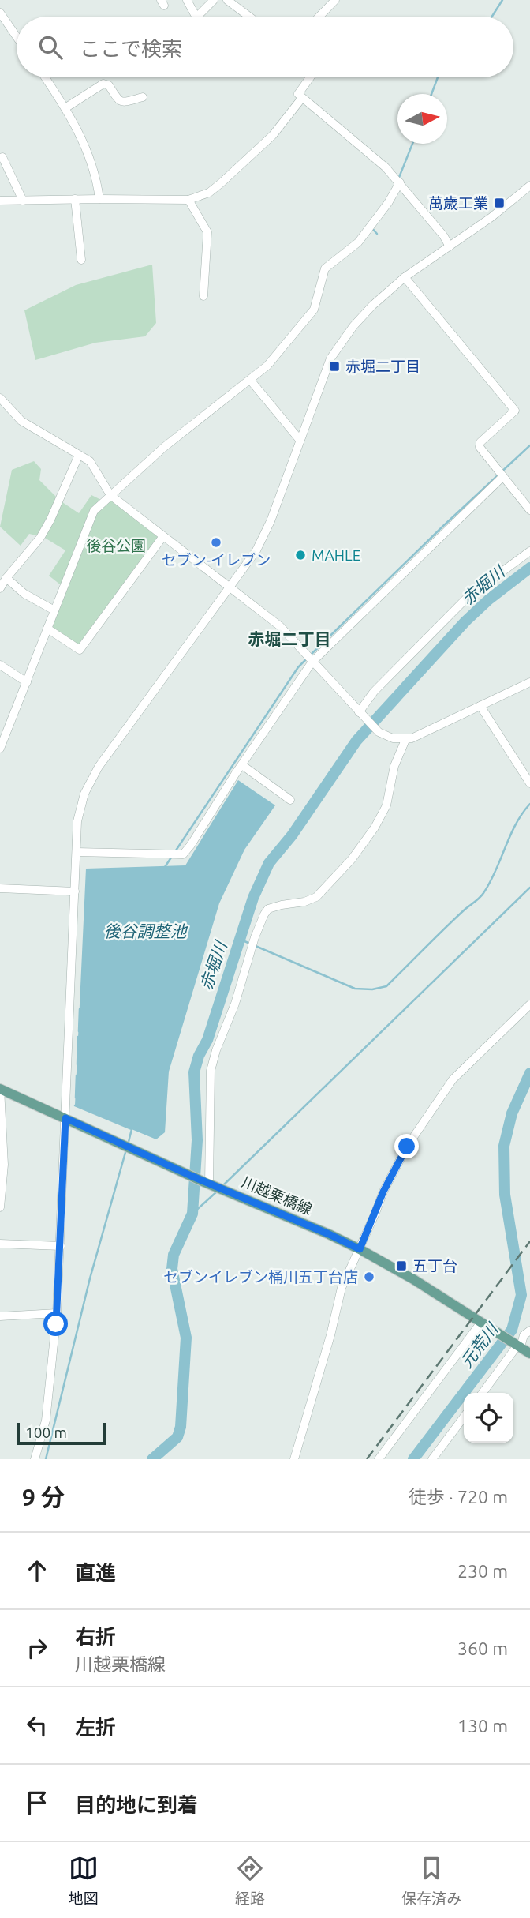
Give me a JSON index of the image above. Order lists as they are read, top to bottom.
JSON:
{
  "streets": {
    "main road": ["川越栗橋線"]
  },
  "districts": ["赤堀二丁目"],
  "water": ["赤堀川", "後谷調整池", "元荒川"],
  "parks": ["後谷公園"],
  "places": {
    "transit": ["萬歳工業", "赤堀二丁目", "五丁台"],
    "other": ["セブン-イレブン", "MAHLE", "セブンイレブン桶川五丁台店"]
  },
  "scale_bar": "100 m",
  "north": "right",
  "page": {
    "search": "ここで検索",
    "scale": "100 m",
    "heading": ["9 分", "徒歩 · 720 m"],
    "list": [
      ["直進", "230 m"],
      ["右折", "川越栗橋線", "360 m"],
      ["左折", "130 m"],
      "目的地に到着"
    ],
    "nav": ["地図", "経路", "保存済み"]
  }
}
